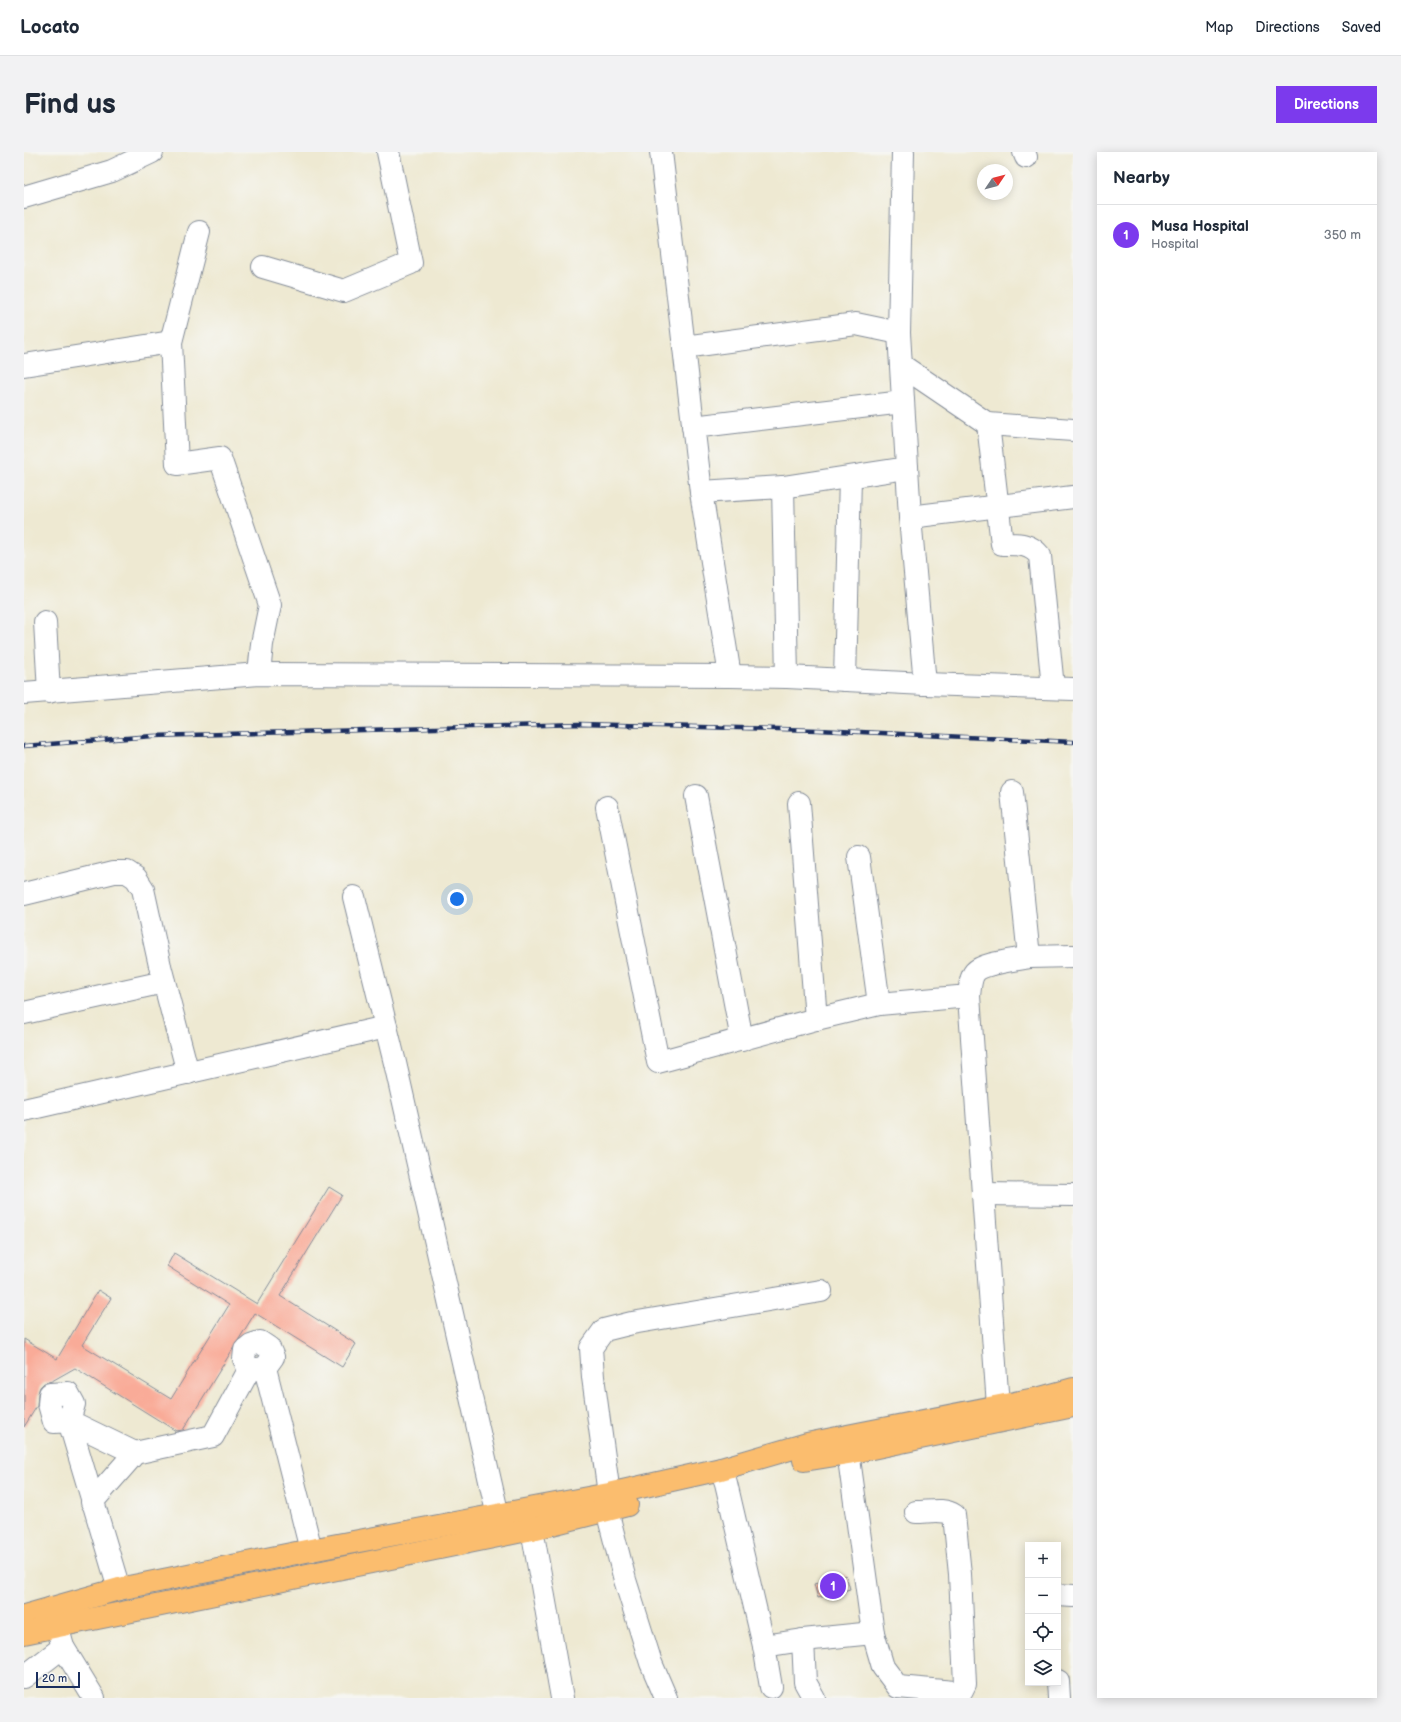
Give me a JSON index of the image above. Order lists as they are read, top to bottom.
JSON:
{
  "scale_bar": "20 m",
  "north": "top right",
  "page": {
    "header": "Locato",
    "nav": ["Map", "Directions", "Saved"],
    "buttons": "Directions",
    "title": "Find us",
    "heading": "Nearby",
    "list": [
      {
        "mark": "1",
        "name": "Musa Hospital",
        "note": "Hospital",
        "value": "350 m"
      }
    ],
    "map_buttons": ["+", "−"],
    "pins": "1",
    "scale": "20 m"
  }
}
